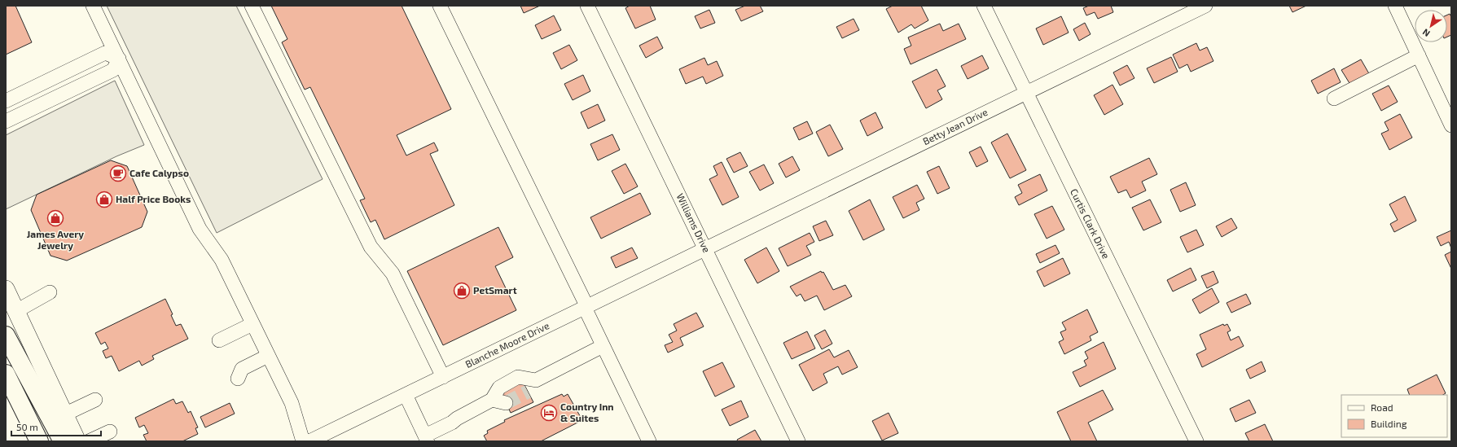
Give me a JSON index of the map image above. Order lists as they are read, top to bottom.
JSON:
{
  "streets": {
    "street": [
      "Betty Jean Drive",
      "Williams Drive",
      "Curtis Clark Drive",
      "Blanche Moore Drive"
    ]
  },
  "crossings": [
    ["Betty Jean Drive", "Williams Drive"],
    ["Betty Jean Drive", "Curtis Clark Drive"],
    ["Betty Jean Drive", "Blanche Moore Drive"],
    ["Williams Drive", "Blanche Moore Drive"]
  ],
  "places": {
    "cafe": ["Cafe Calypso"],
    "shop": ["Half Price Books", "James Avery Jewelry", "PetSmart"],
    "hotel": ["Country Inn & Suites"]
  },
  "legend": ["Road", "Building"],
  "scale_bar": "50 m",
  "north": "bottom left"
}
